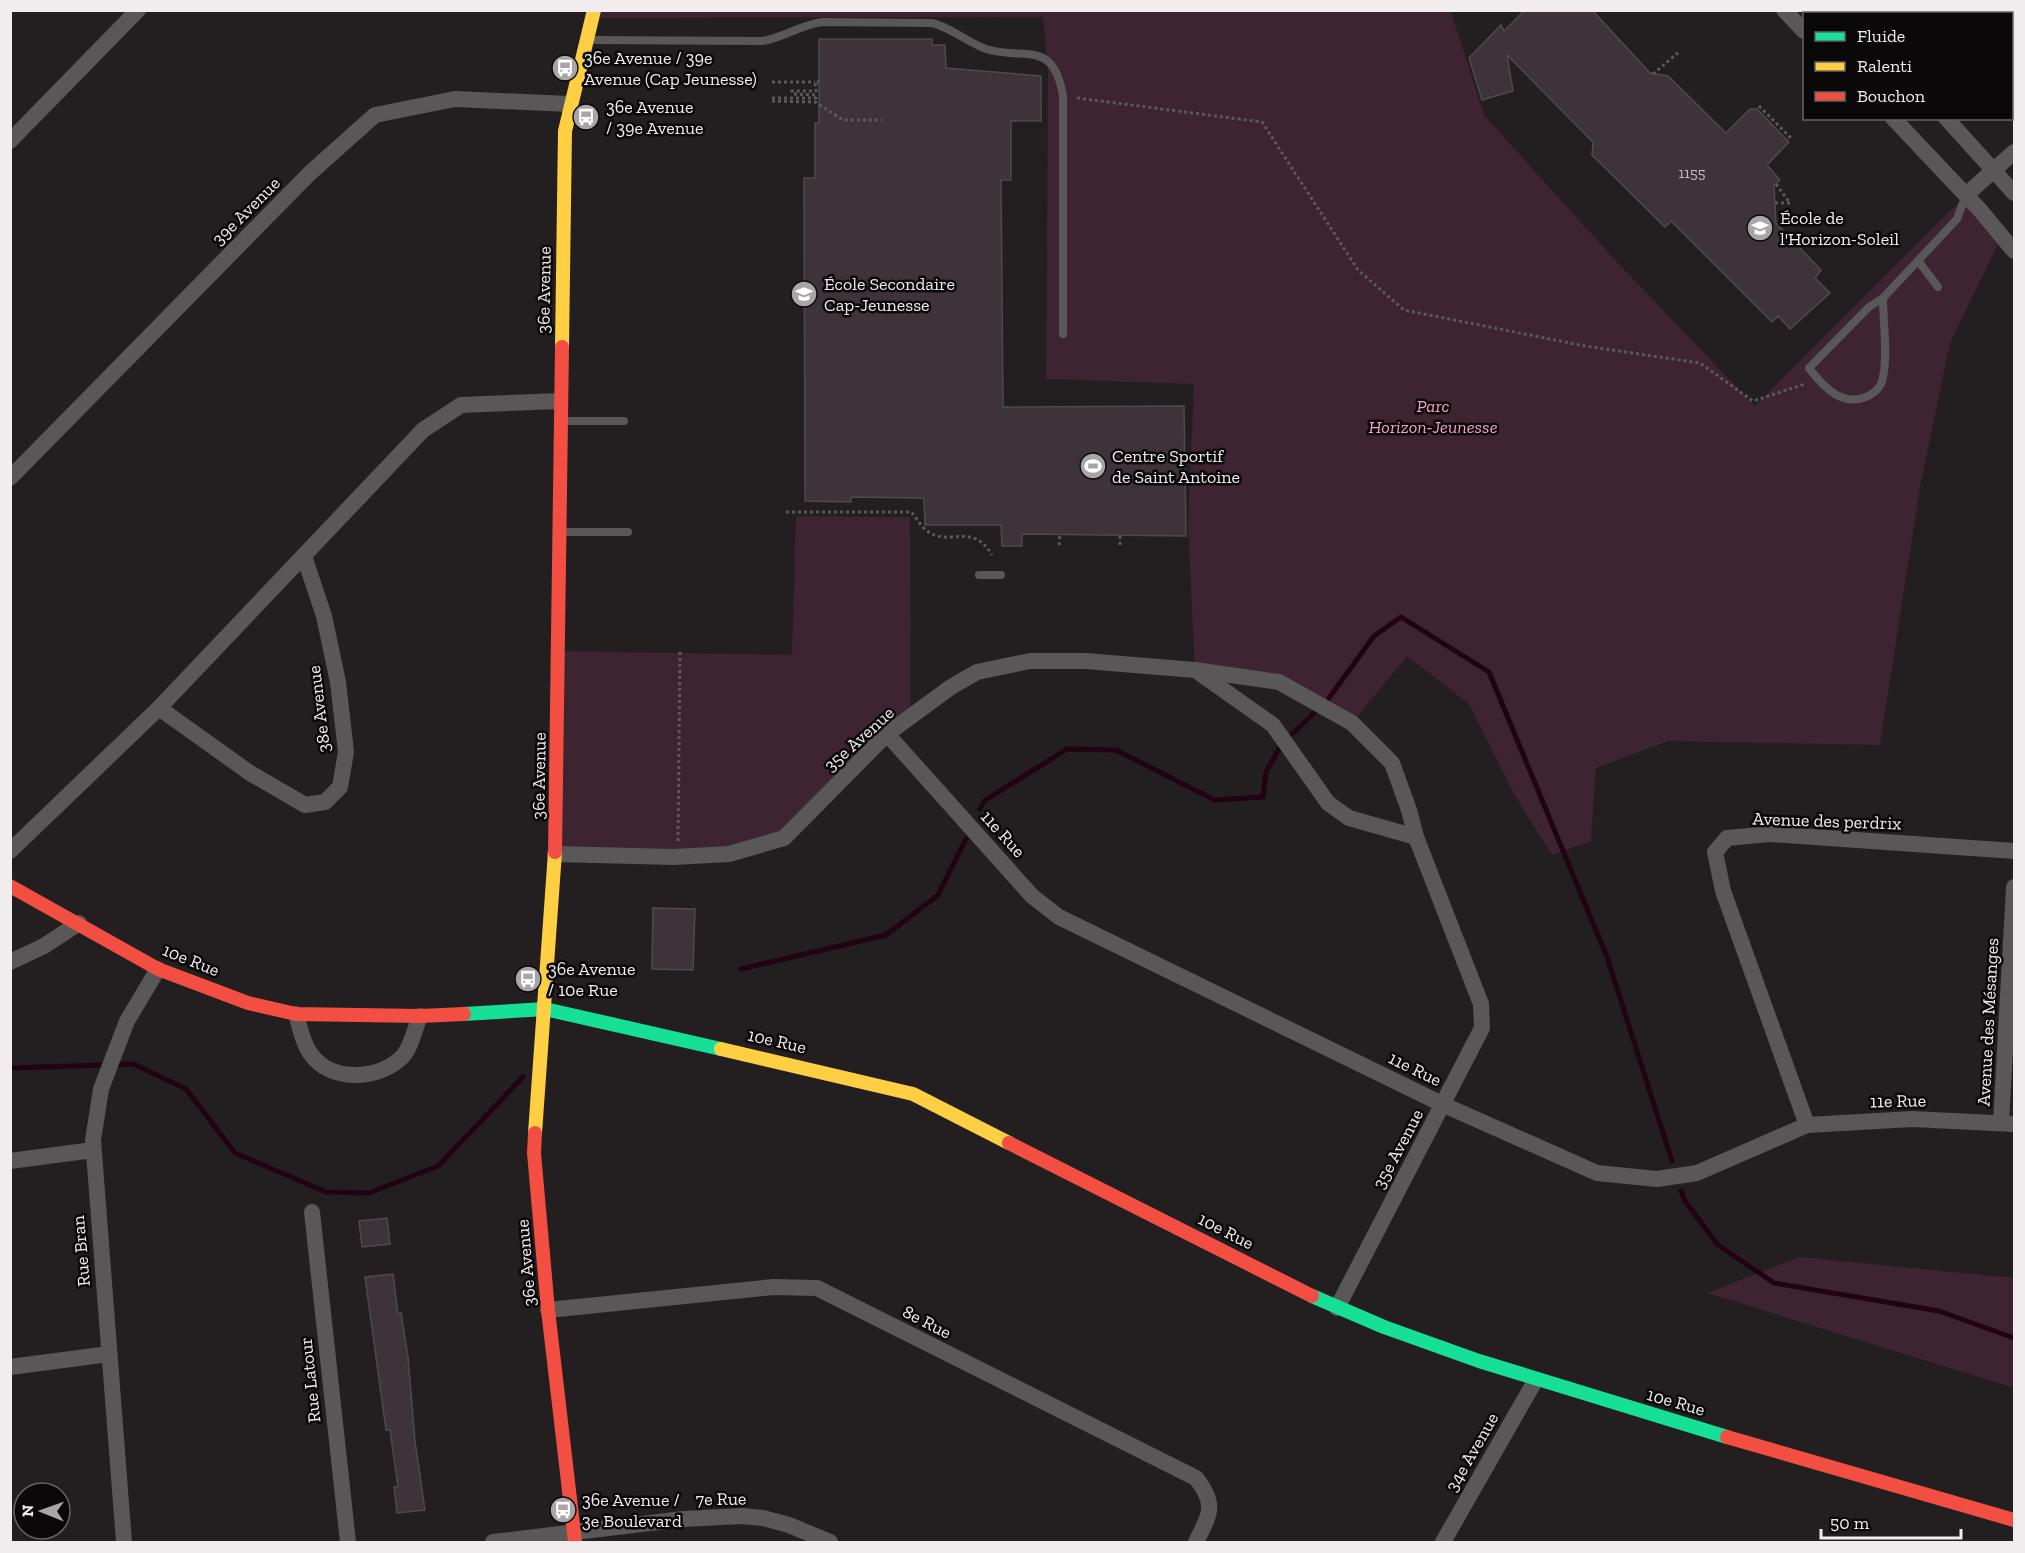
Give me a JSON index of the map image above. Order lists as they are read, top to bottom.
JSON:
{
  "streets": {
    "street": [
      "39e Avenue",
      "36e Avenue",
      "38e Avenue",
      "35e Avenue",
      "Avenue des perdrix",
      "11e Rue",
      "10e Rue",
      "Avenue des Mésanges",
      "Rue Bran",
      "8e Rue",
      "Rue Latour",
      "34e Avenue",
      "7e Rue"
    ]
  },
  "crossings": [
    ["39e Avenue", "36e Avenue"],
    ["36e Avenue", "35e Avenue"],
    ["36e Avenue", "10e Rue"],
    ["36e Avenue", "8e Rue"],
    ["36e Avenue", "7e Rue"],
    ["35e Avenue", "11e Rue"],
    ["35e Avenue", "10e Rue"],
    ["Avenue des perdrix", "11e Rue"],
    ["11e Rue", "Avenue des Mésanges"],
    ["10e Rue", "Rue Bran"],
    ["10e Rue", "34e Avenue"]
  ],
  "parks": ["Parc Horizon-Jeunesse"],
  "places": {
    "bus stop": [
      "36e Avenue / 39e Avenue (Cap Jeunesse)",
      "36e Avenue / 39e Avenue",
      "36e Avenue / 10e Rue",
      "36e Avenue / 3e Boulevard"
    ],
    "school or university": ["École de l'Horizon-Soleil", "École Secondaire Cap-Jeunesse"],
    "sports": ["Centre Sportif de Saint Antoine"]
  },
  "house_numbers": ["1155"],
  "legend": ["Fluide", "Ralenti", "Bouchon"],
  "scale_bar": "50 m",
  "north": "left"
}
